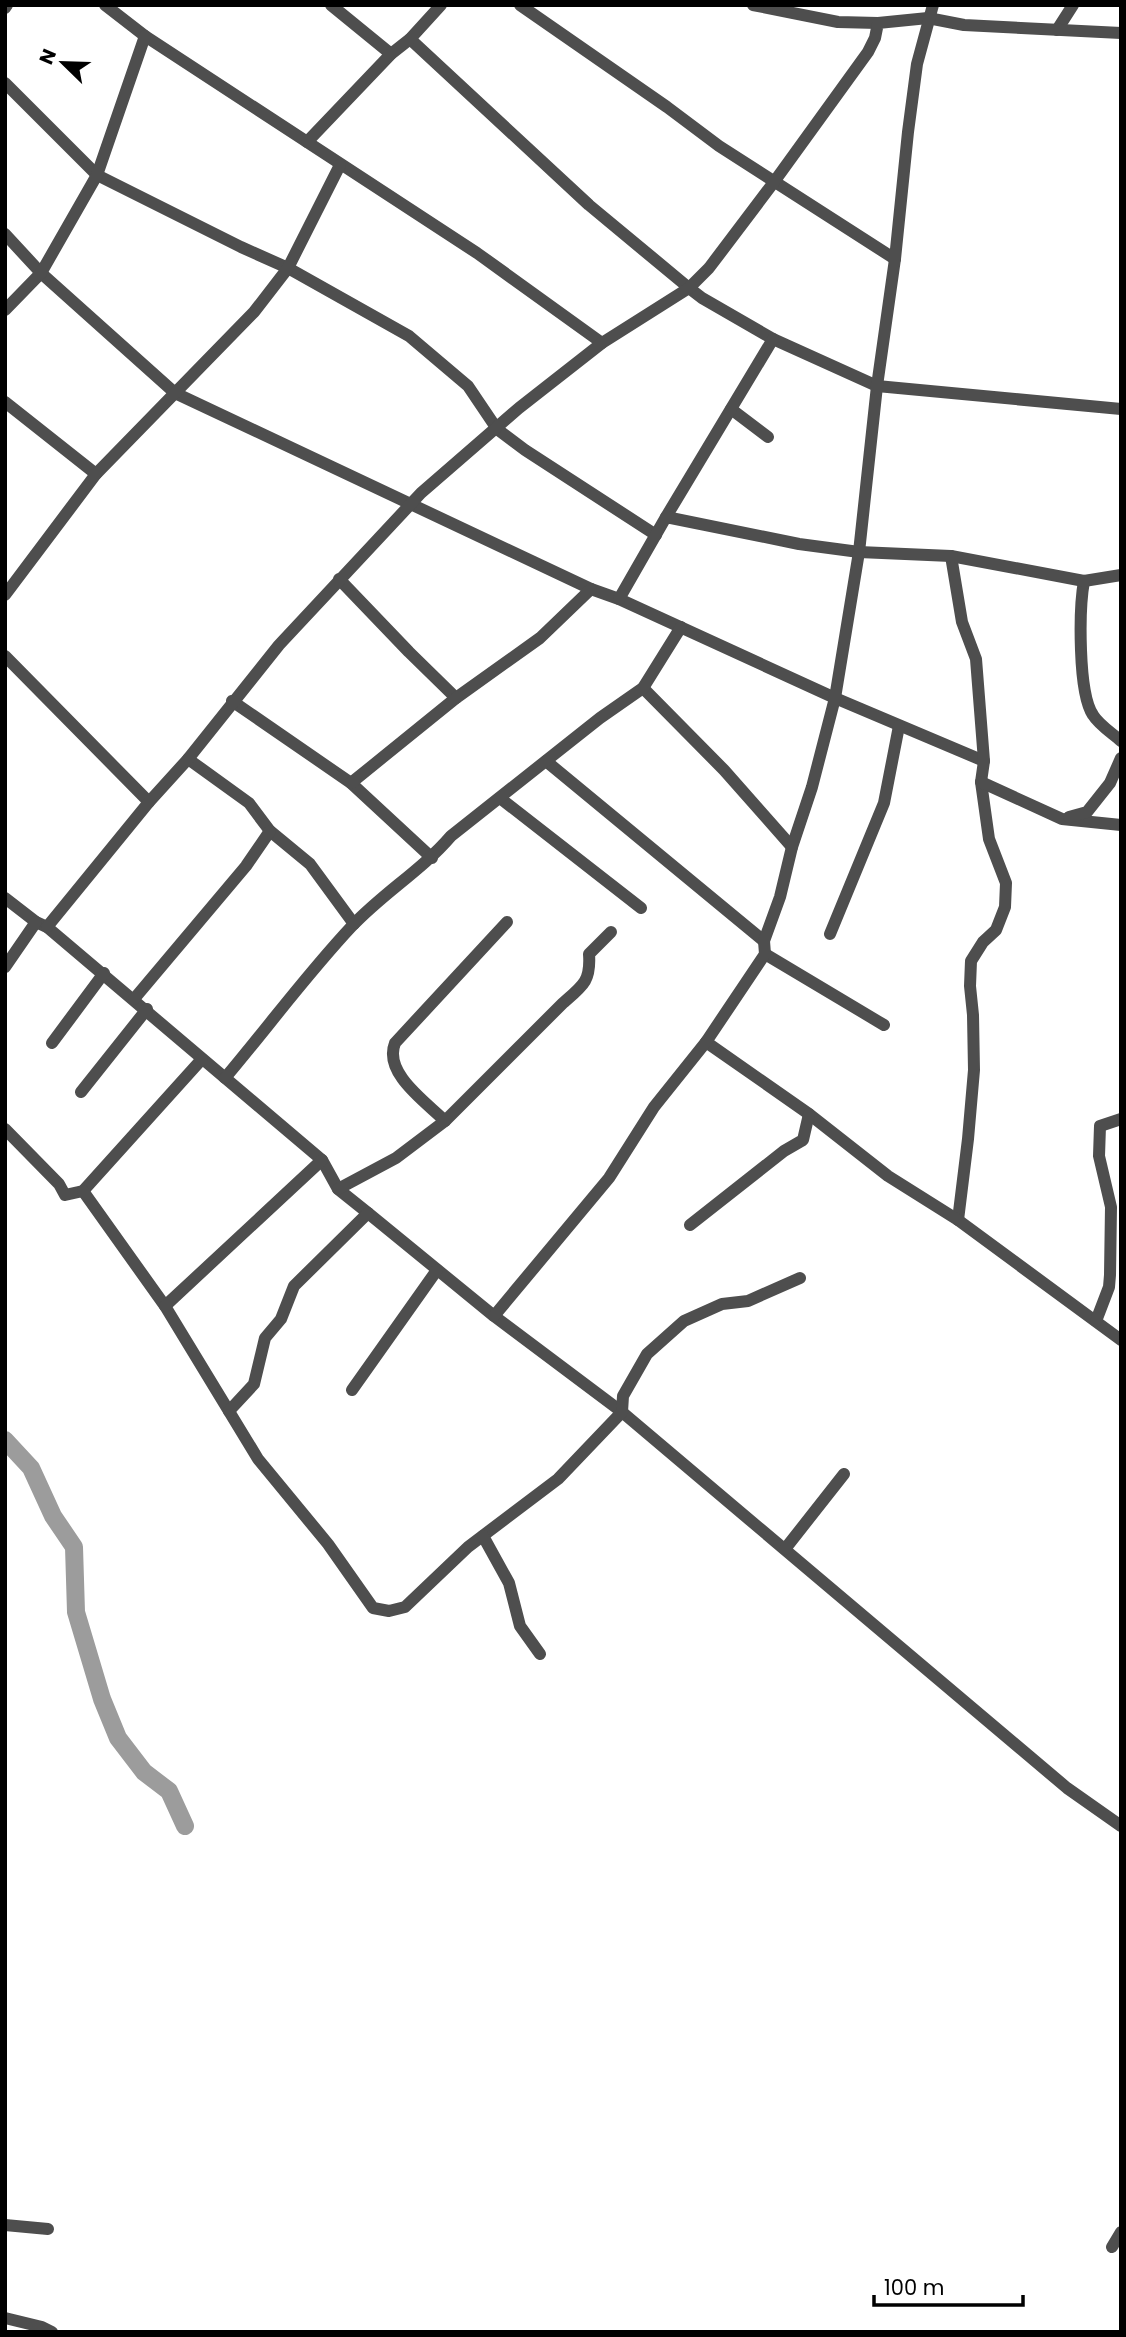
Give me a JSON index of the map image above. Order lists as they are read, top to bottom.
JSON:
{
  "scale_bar": "100 m",
  "north": "top left"
}
